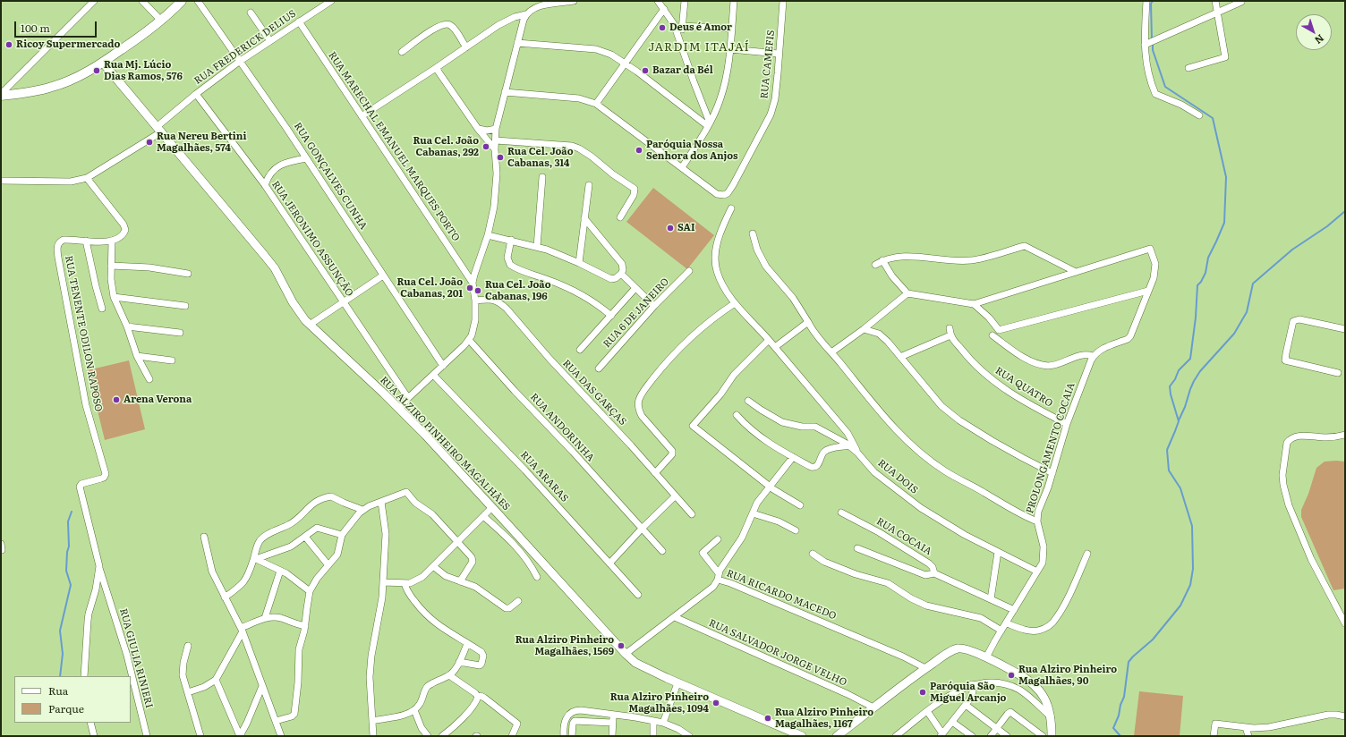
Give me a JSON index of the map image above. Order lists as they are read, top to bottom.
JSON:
{
  "streets": {
    "street": [
      "RUA FREDERICK DELIUS",
      "RUA CAMEFIS",
      "RUA MARECHAL EMANUEL MARQUES PORTO",
      "RUA GONÇALVES CUNHA",
      "RUA JERONIMO ASSUNÇÃO",
      "RUA 6 DE JANEIRO",
      "RUA TENENTE ODILON RAPOSO",
      "RUA QUATRO",
      "RUA DAS GARÇAS",
      "RUA ANDORINHA",
      "RUA ALZIRO PINHEIRO MAGALHÃES",
      "PROLONGAMENTO COCAIA",
      "RUA ARARAS",
      "RUA DOIS",
      "RUA COCAIA",
      "RUA RICARDO MACEDO",
      "RUA SALVADOR JORGE VELHO",
      "RUA GIULIA RINIERI"
    ]
  },
  "crossings": [
    ["RUA FREDERICK DELIUS", "RUA MARECHAL EMANUEL MARQUES PORTO"],
    ["RUA FREDERICK DELIUS", "RUA GONÇALVES CUNHA"],
    ["RUA FREDERICK DELIUS", "RUA JERONIMO ASSUNÇÃO"],
    ["RUA FREDERICK DELIUS", "RUA ALZIRO PINHEIRO MAGALHÃES"],
    ["RUA TENENTE ODILON RAPOSO", "RUA GIULIA RINIERI"],
    ["RUA QUATRO", "PROLONGAMENTO COCAIA"],
    ["RUA ALZIRO PINHEIRO MAGALHÃES", "RUA RICARDO MACEDO"],
    ["PROLONGAMENTO COCAIA", "RUA DOIS"],
    ["PROLONGAMENTO COCAIA", "RUA COCAIA"],
    ["RUA RICARDO MACEDO", "RUA SALVADOR JORGE VELHO"]
  ],
  "districts": ["JARDIM ITAJAÍ"],
  "places": [
    "Deus é Amor",
    "Ricoy Supermercado",
    "Rua Mj. Lúcio Dias Ramos, 576",
    "Bazar da Bél",
    "Rua Nereu Bertini Magalhães, 574",
    "Rua Cel. João Cabanas, 292",
    "Paróquia Nossa Senhora dos Anjos",
    "Rua Cel. João Cabanas, 314",
    "SAI",
    "Rua Cel. João Cabanas, 201",
    "Rua Cel. João Cabanas, 196",
    "Arena Verona",
    "Rua Alziro Pinheiro Magalhães, 1569",
    "Rua Alziro Pinheiro Magalhães, 90",
    "Paróquia São Miguel Arcanjo",
    "Rua Alziro Pinheiro Magalhães, 1094",
    "Rua Alziro Pinheiro Magalhães, 1167"
  ],
  "legend": ["Rua", "Parque"],
  "scale_bar": "100 m",
  "north": "bottom right"
}
